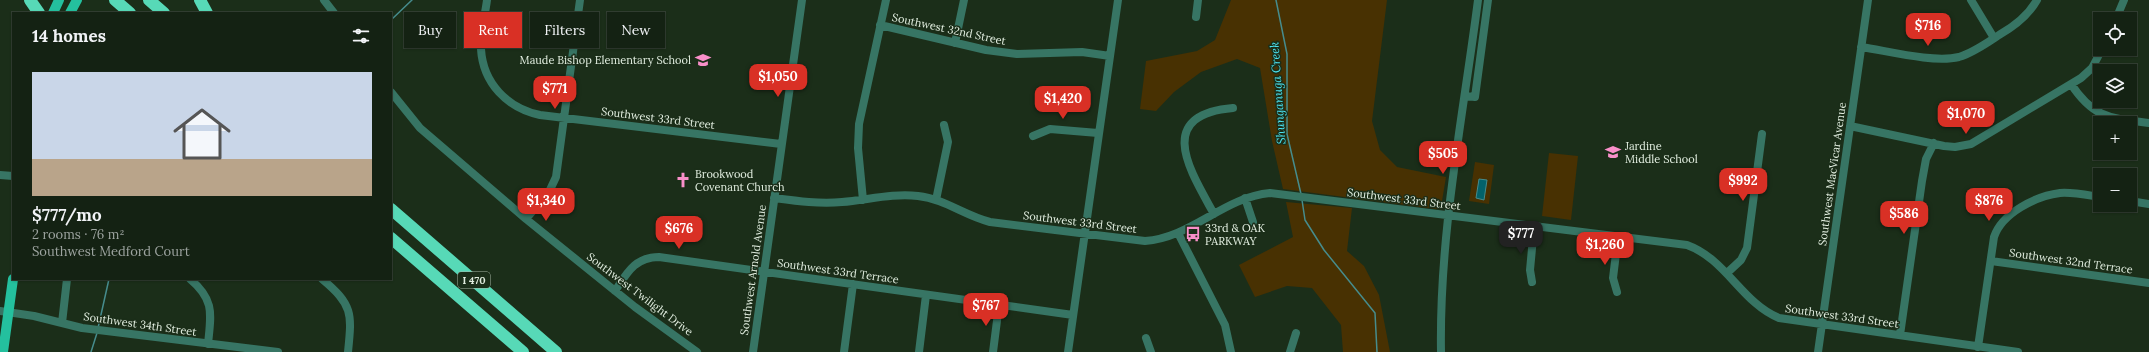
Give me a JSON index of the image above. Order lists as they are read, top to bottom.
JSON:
{
  "streets": {
    "highway": ["I 470"],
    "street": [
      "Southwest 32nd Street",
      "Southwest 33rd Street",
      "Southwest MacVicar Avenue",
      "Southwest 32nd Terrace",
      "Southwest Arnold Avenue",
      "Southwest 33rd Terrace",
      "Southwest Twilight Drive",
      "Southwest 34th Street"
    ]
  },
  "crossings": [
    ["Southwest 33rd Street", "Southwest MacVicar Avenue"],
    ["Southwest 33rd Street", "Southwest Arnold Avenue"],
    ["Southwest Arnold Avenue", "Southwest 33rd Terrace"],
    ["Southwest 33rd Terrace", "Southwest Twilight Drive"]
  ],
  "water": ["Shunganuga Creek"],
  "places": {
    "school or university": ["Maude Bishop Elementary School", "Jardine Middle School"],
    "church": ["Brookwood Covenant Church"],
    "bus stop": ["33rd & OAK PARKWAY"]
  },
  "page": {
    "map_buttons": ["+", "−"],
    "chip": [
      "Buy",
      "Rent",
      "Filters",
      "New"
    ],
    "heading": "14 homes",
    "price": [
      "$716",
      "$1,050",
      "$771",
      "$1,420",
      "$1,070",
      "$505",
      "$992",
      "$1,340",
      "$876",
      "$586",
      "$676",
      "$777",
      "$1,260",
      "$767"
    ],
    "list": [
      {
        "name": "$777/mo",
        "note": "2 rooms · 76 m² · Southwest Medford Court"
      }
    ]
  }
}
